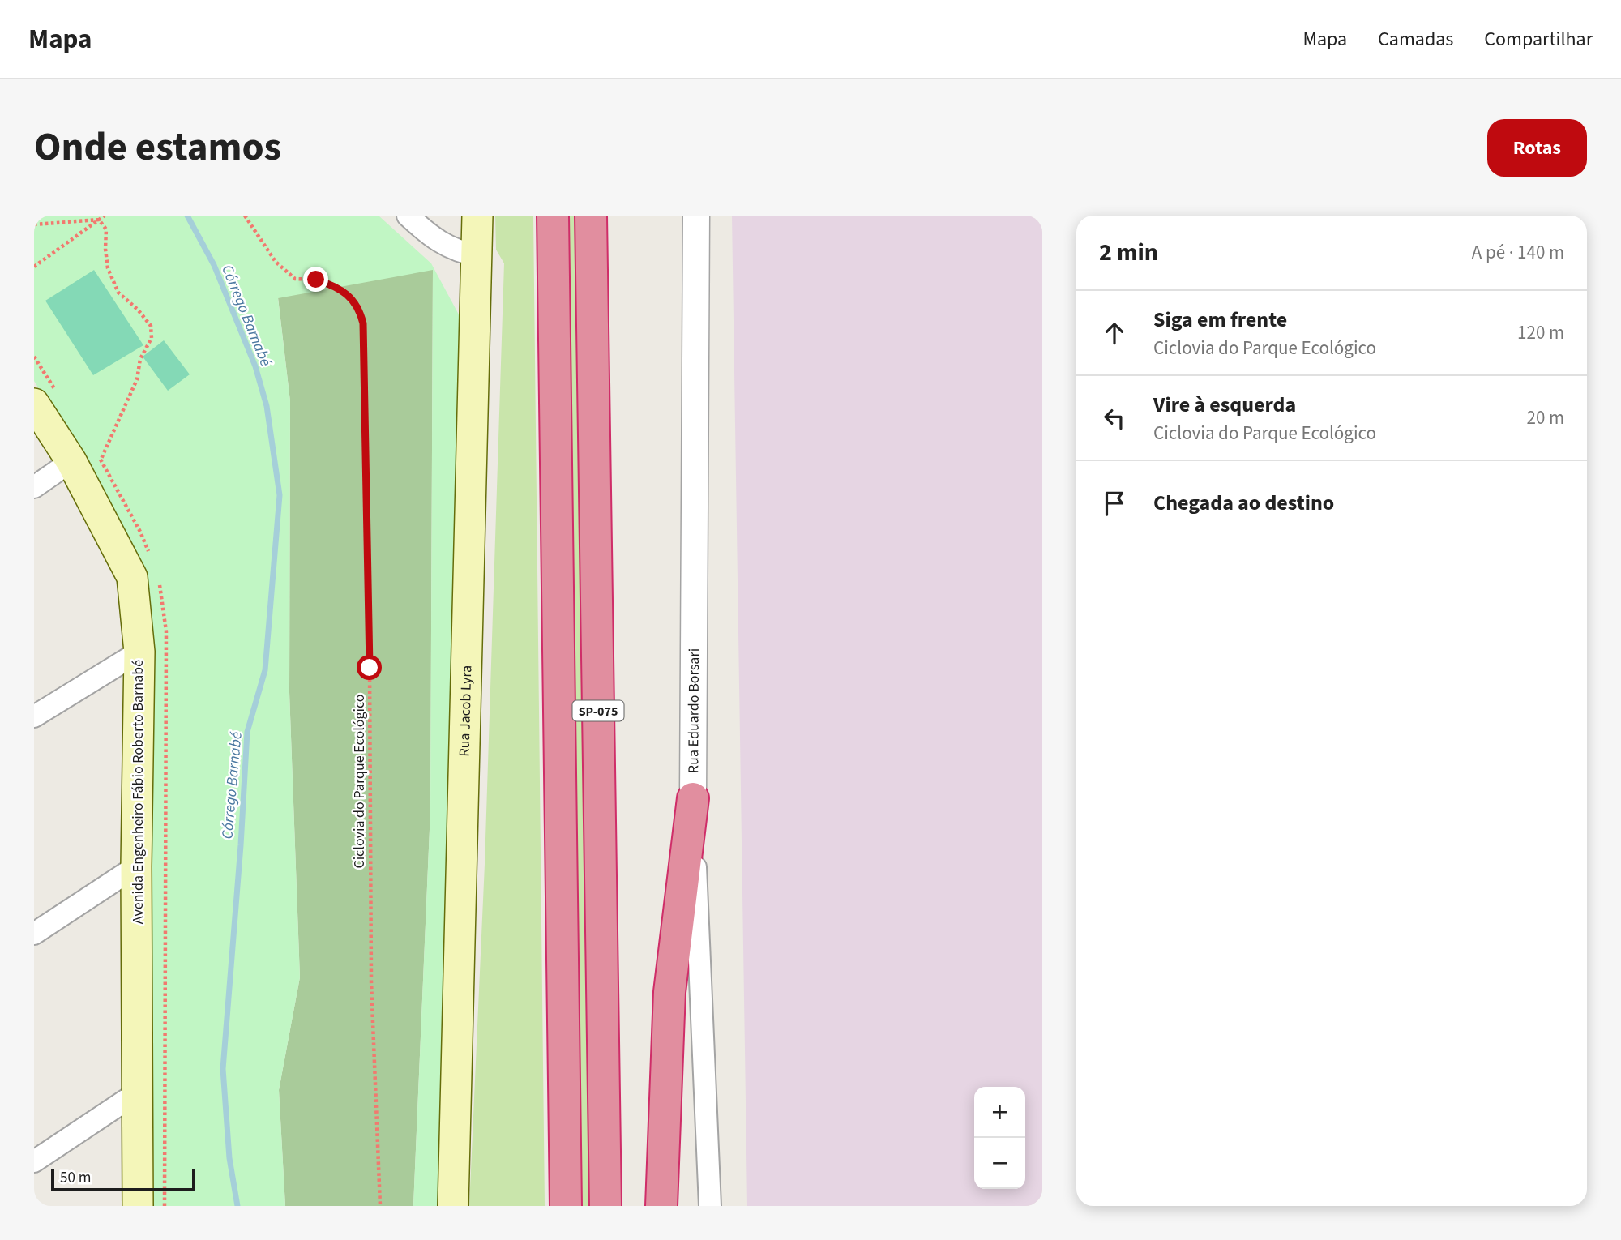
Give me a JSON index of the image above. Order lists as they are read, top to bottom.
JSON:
{
  "streets": {
    "highway": ["SP-075"],
    "main road": ["Rua Jacob Lyra", "Avenida Engenheiro Fábio Roberto Barnabé"],
    "street": ["Rua Eduardo Borsari"],
    "path": ["Ciclovia do Parque Ecológico"]
  },
  "water": ["Córrego Barnabé"],
  "scale_bar": "50 m",
  "page": {
    "header": "Mapa",
    "nav": ["Mapa", "Camadas", "Compartilhar"],
    "title": "Onde estamos",
    "buttons": "Rotas",
    "heading": ["2 min", "A pé · 140 m"],
    "list": [
      ["Siga em frente", "Ciclovia do Parque Ecológico", "120 m"],
      ["Vire à esquerda", "Ciclovia do Parque Ecológico", "20 m"],
      "Chegada ao destino"
    ],
    "map_buttons": ["+", "−"],
    "scale": "50 m"
  }
}
